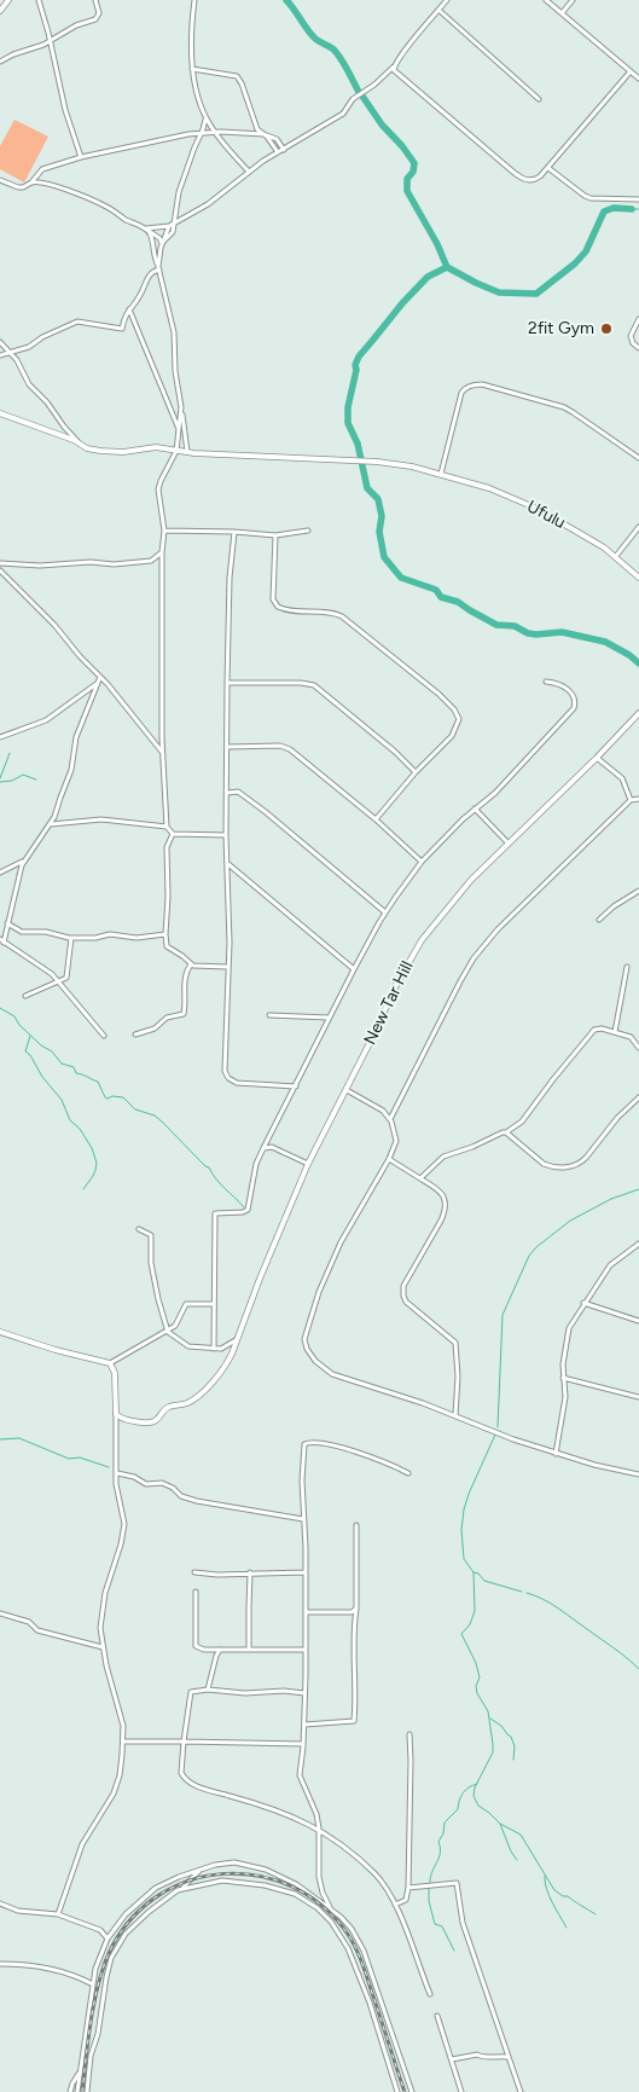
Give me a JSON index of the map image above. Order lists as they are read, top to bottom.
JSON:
{
  "streets": {
    "street": ["Ufulu", "New Tar Hill"]
  },
  "places": ["2fit Gym"]
}
